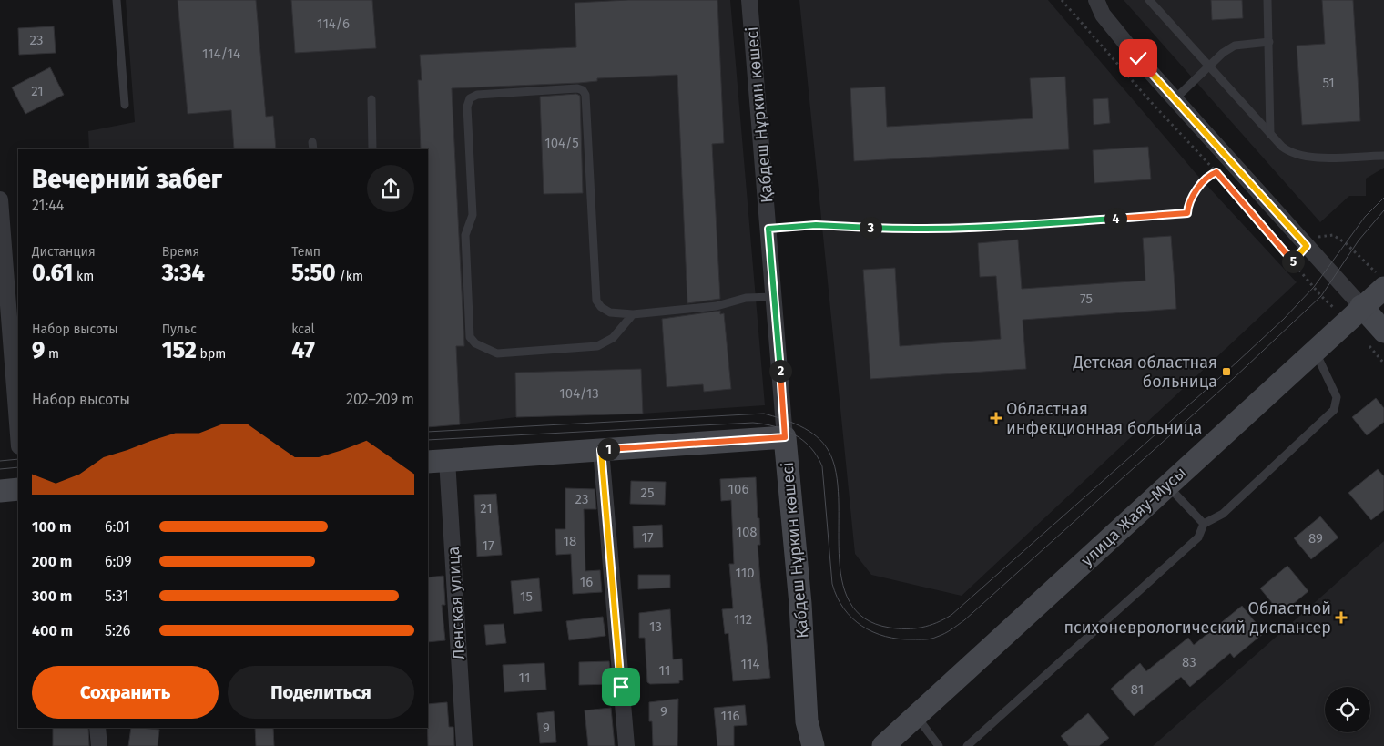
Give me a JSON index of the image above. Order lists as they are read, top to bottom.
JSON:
{
  "streets": {
    "main road": ["Қабдеш Нұркин көшесі", "улица Жаяу-Мусы"],
    "street": ["Ленская улица"]
  },
  "places": {
    "transit": ["Детская областная больница"],
    "health": ["Областная инфекционная больница", "Областной психоневрологический диспансер"]
  },
  "house_numbers": [
    "114/6",
    "23",
    "114/14",
    "51",
    "21",
    "104/5",
    "75",
    "104/13",
    "106",
    "25",
    "23",
    "21",
    "108",
    "17",
    "89",
    "18",
    "17",
    "110",
    "16",
    "15",
    "112",
    "13",
    "83",
    "114",
    "11",
    "11",
    "81",
    "9",
    "116",
    "9"
  ],
  "page": {
    "heading": ["Вечерний забег", "21:44"],
    "pins": [
      "4",
      "3",
      "5",
      "2",
      "1"
    ],
    "stats": [
      ["Дистанция", "0.61 km"],
      ["Время", "3:34"],
      ["Темп", "5:50 /km"],
      ["Набор высоты", "9 m"],
      ["Пульс", "152 bpm"],
      ["kcal", "47"]
    ],
    "chart": ["Набор высоты", "202–209 m"],
    "list": [
      {
        "name": "100 m",
        "note": "6:01"
      },
      {
        "name": "200 m",
        "note": "6:09"
      },
      {
        "name": "300 m",
        "note": "5:31"
      },
      {
        "name": "400 m",
        "note": "5:26"
      }
    ],
    "buttons": ["Сохранить", "Поделиться"]
  }
}
